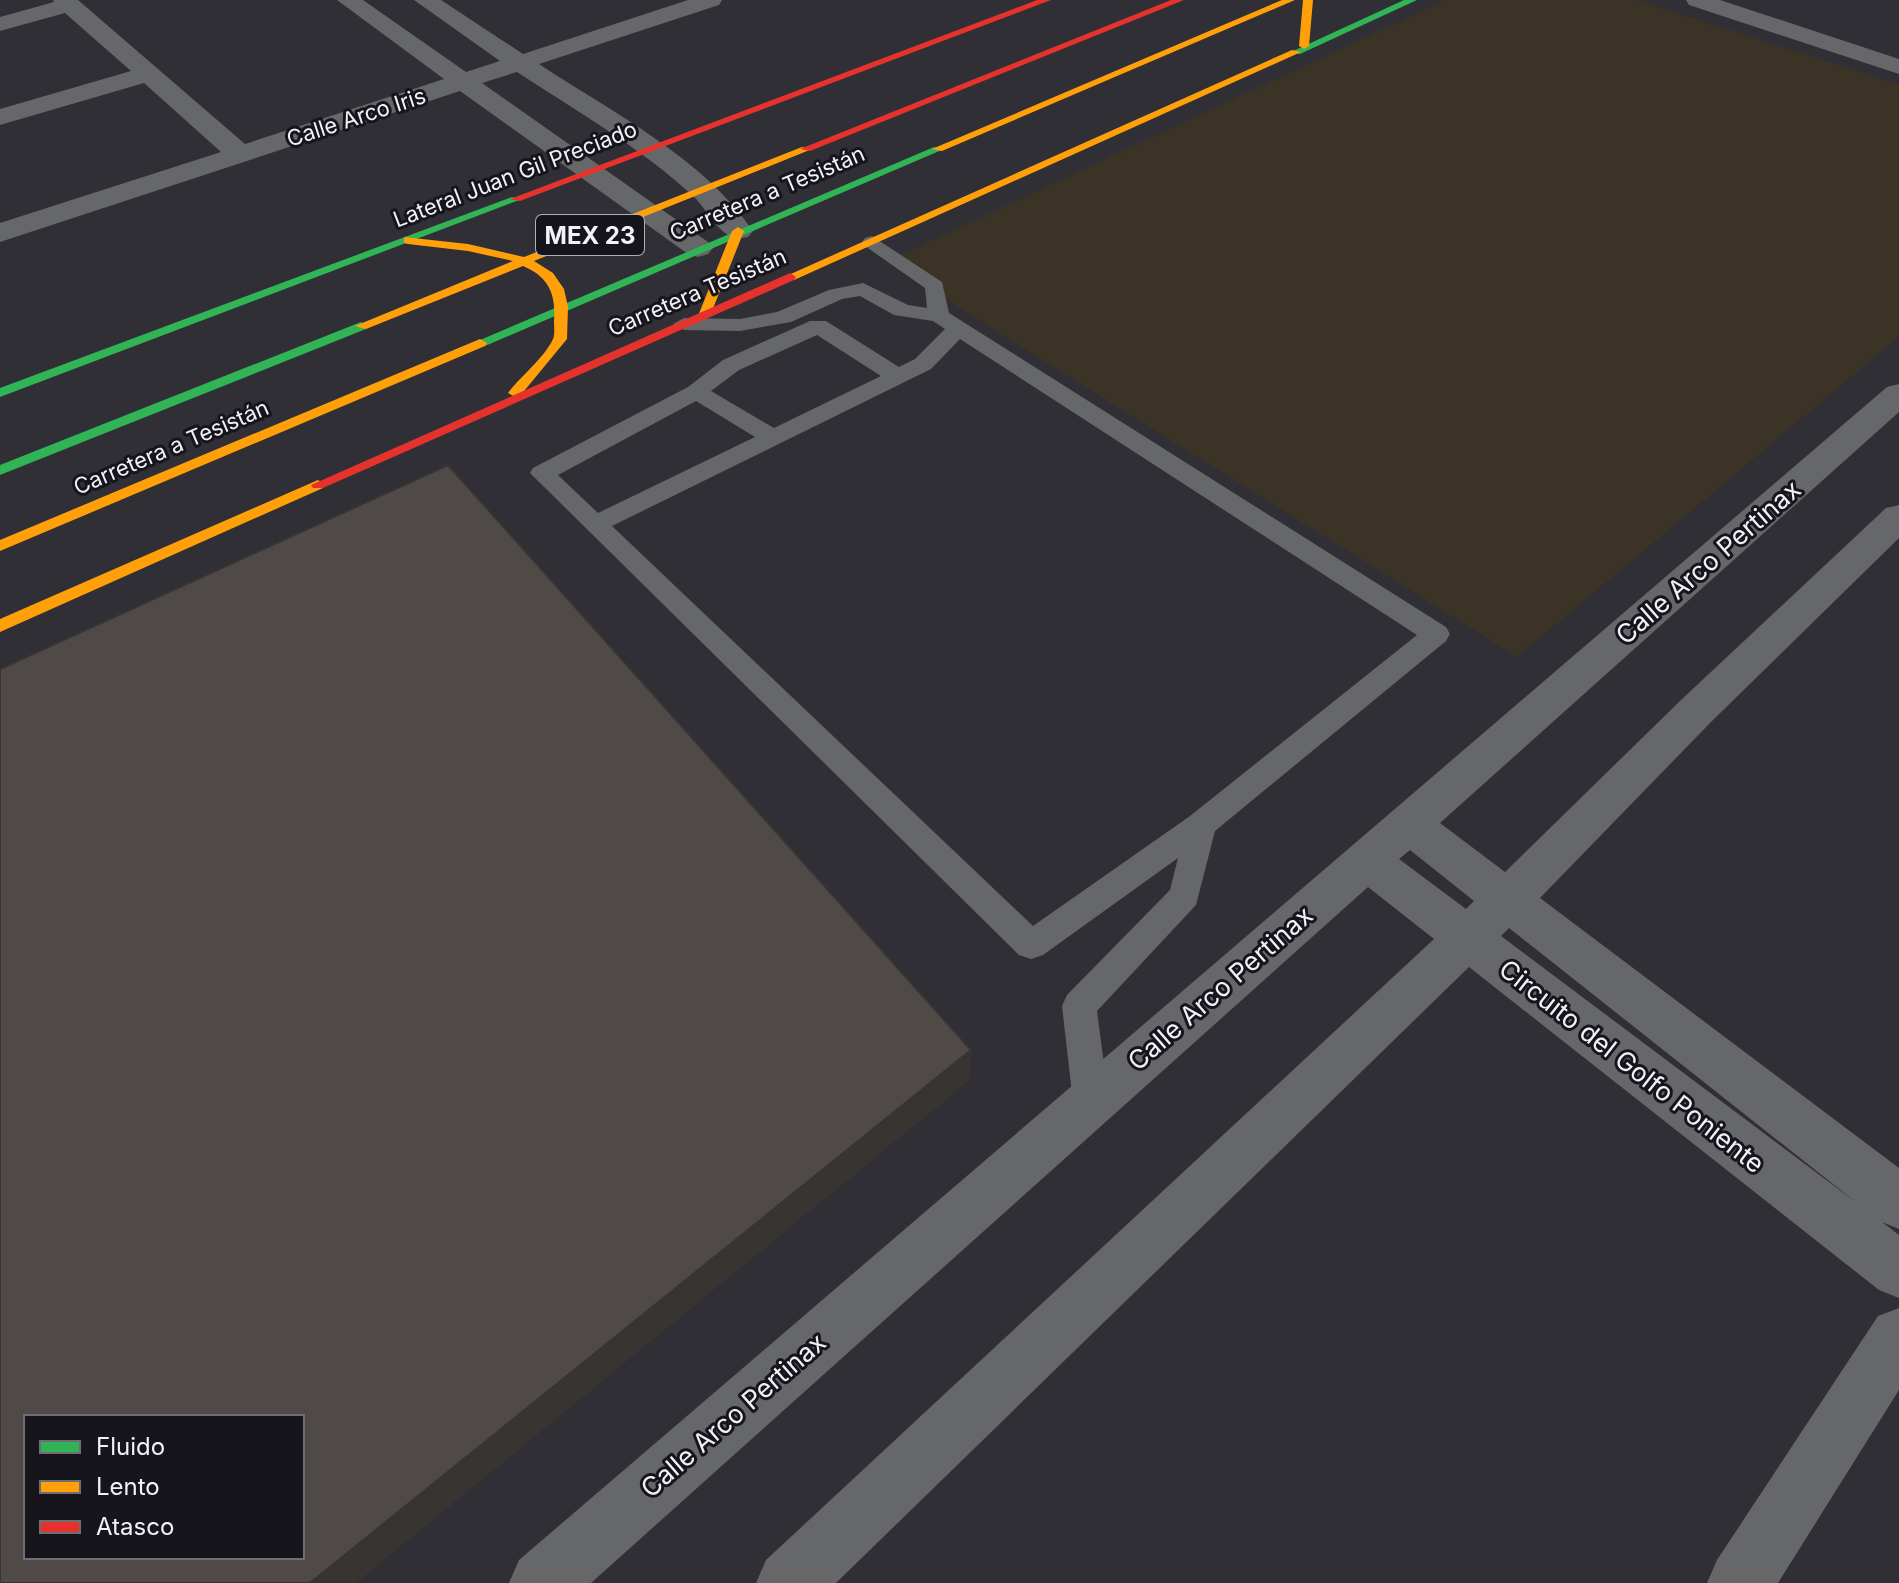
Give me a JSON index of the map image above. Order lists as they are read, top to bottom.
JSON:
{
  "streets": {
    "main road": [
      "Lateral Juan Gil Preciado",
      "Carretera a Tesistán",
      "MEX 23",
      "Carretera Tesistán"
    ],
    "street": ["Calle Arco Iris", "Calle Arco Pertinax", "Circuito del Golfo Poniente"]
  },
  "crossings": [
    ["Calle Arco Pertinax", "Circuito del Golfo Poniente"]
  ],
  "legend": ["Fluido", "Lento", "Atasco"]
}
